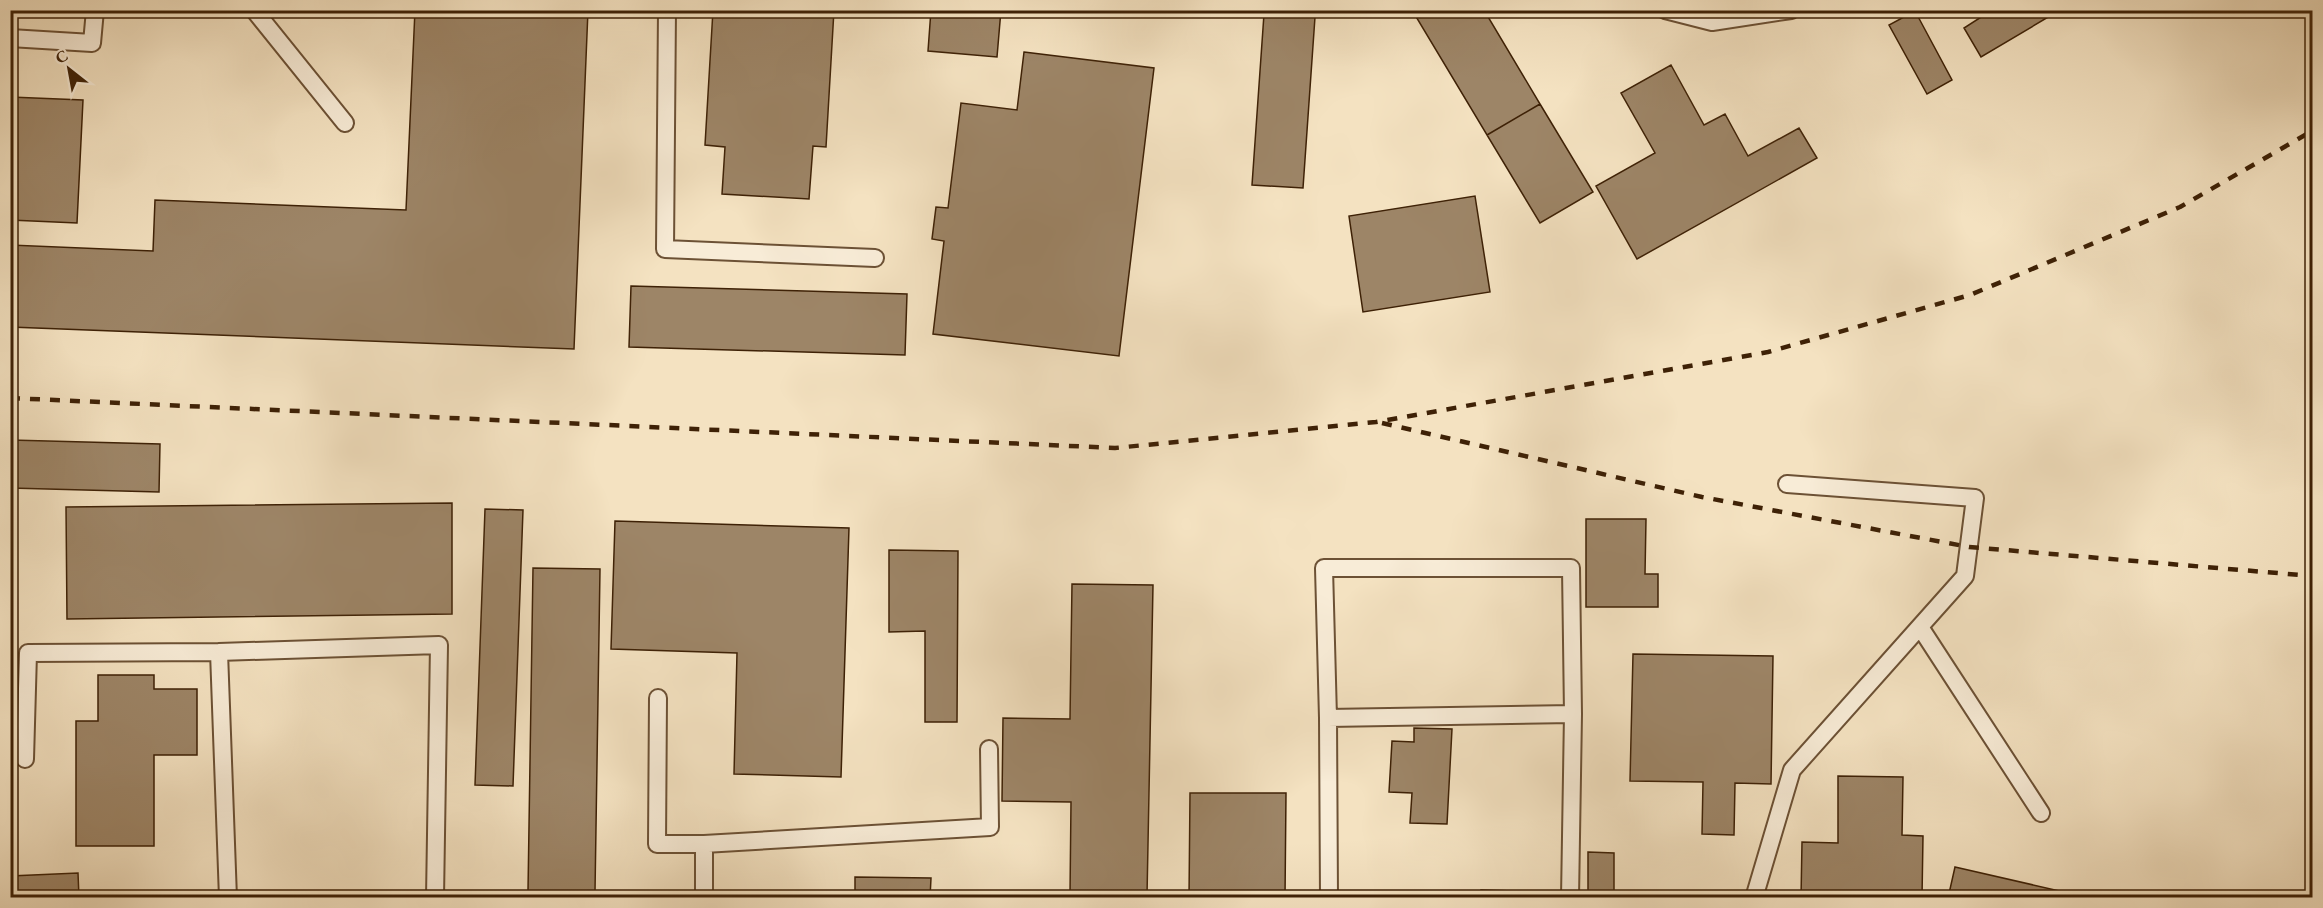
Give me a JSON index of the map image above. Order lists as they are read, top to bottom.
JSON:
{
  "north": "top left"
}
